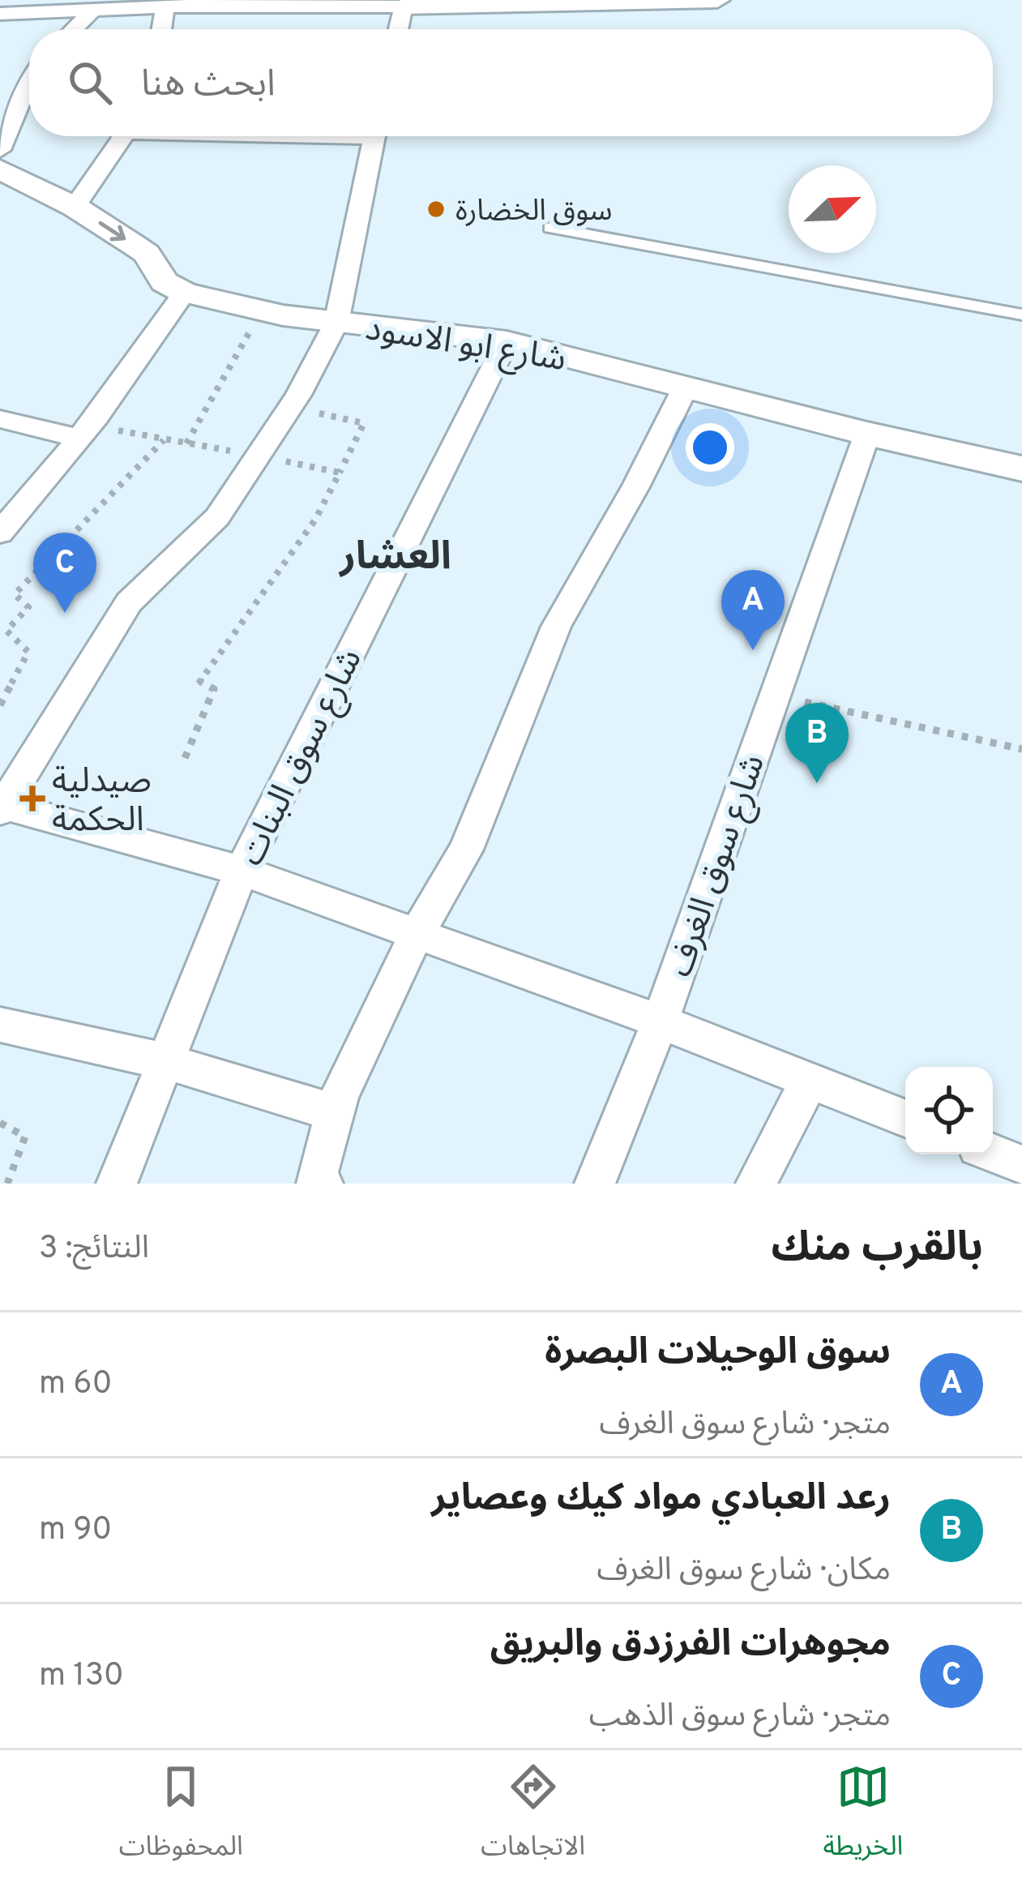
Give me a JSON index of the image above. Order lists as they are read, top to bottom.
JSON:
{
  "streets": {
    "street": ["شارع ابو الاسود", "شارع سوق البنات", "شارع سوق الغرف"]
  },
  "crossings": [
    ["شارع ابو الاسود", "شارع سوق البنات"],
    ["شارع ابو الاسود", "شارع سوق الغرف"]
  ],
  "districts": ["العشار"],
  "places": {
    "other": ["سوق الخضارة"],
    "health": ["صيدلية الحكمة"]
  },
  "north": "top right",
  "page": {
    "search": "ابحث هنا",
    "pins": ["C", "A", "B"],
    "heading": ["بالقرب منك", "النتائج: 3"],
    "list": [
      {
        "mark": "A",
        "name": "سوق الوحيلات البصرة",
        "note": "متجر · شارع سوق الغرف",
        "value": "60 m"
      },
      {
        "mark": "B",
        "name": "رعد العبادي مواد كيك وعصاير",
        "note": "مكان · شارع سوق الغرف",
        "value": "90 m"
      },
      {
        "mark": "C",
        "name": "مجوهرات الفرزدق والبريق",
        "note": "متجر · شارع سوق الذهب",
        "value": "130 m"
      }
    ],
    "nav": ["الخريطة", "الاتجاهات", "المحفوظات"]
  }
}
